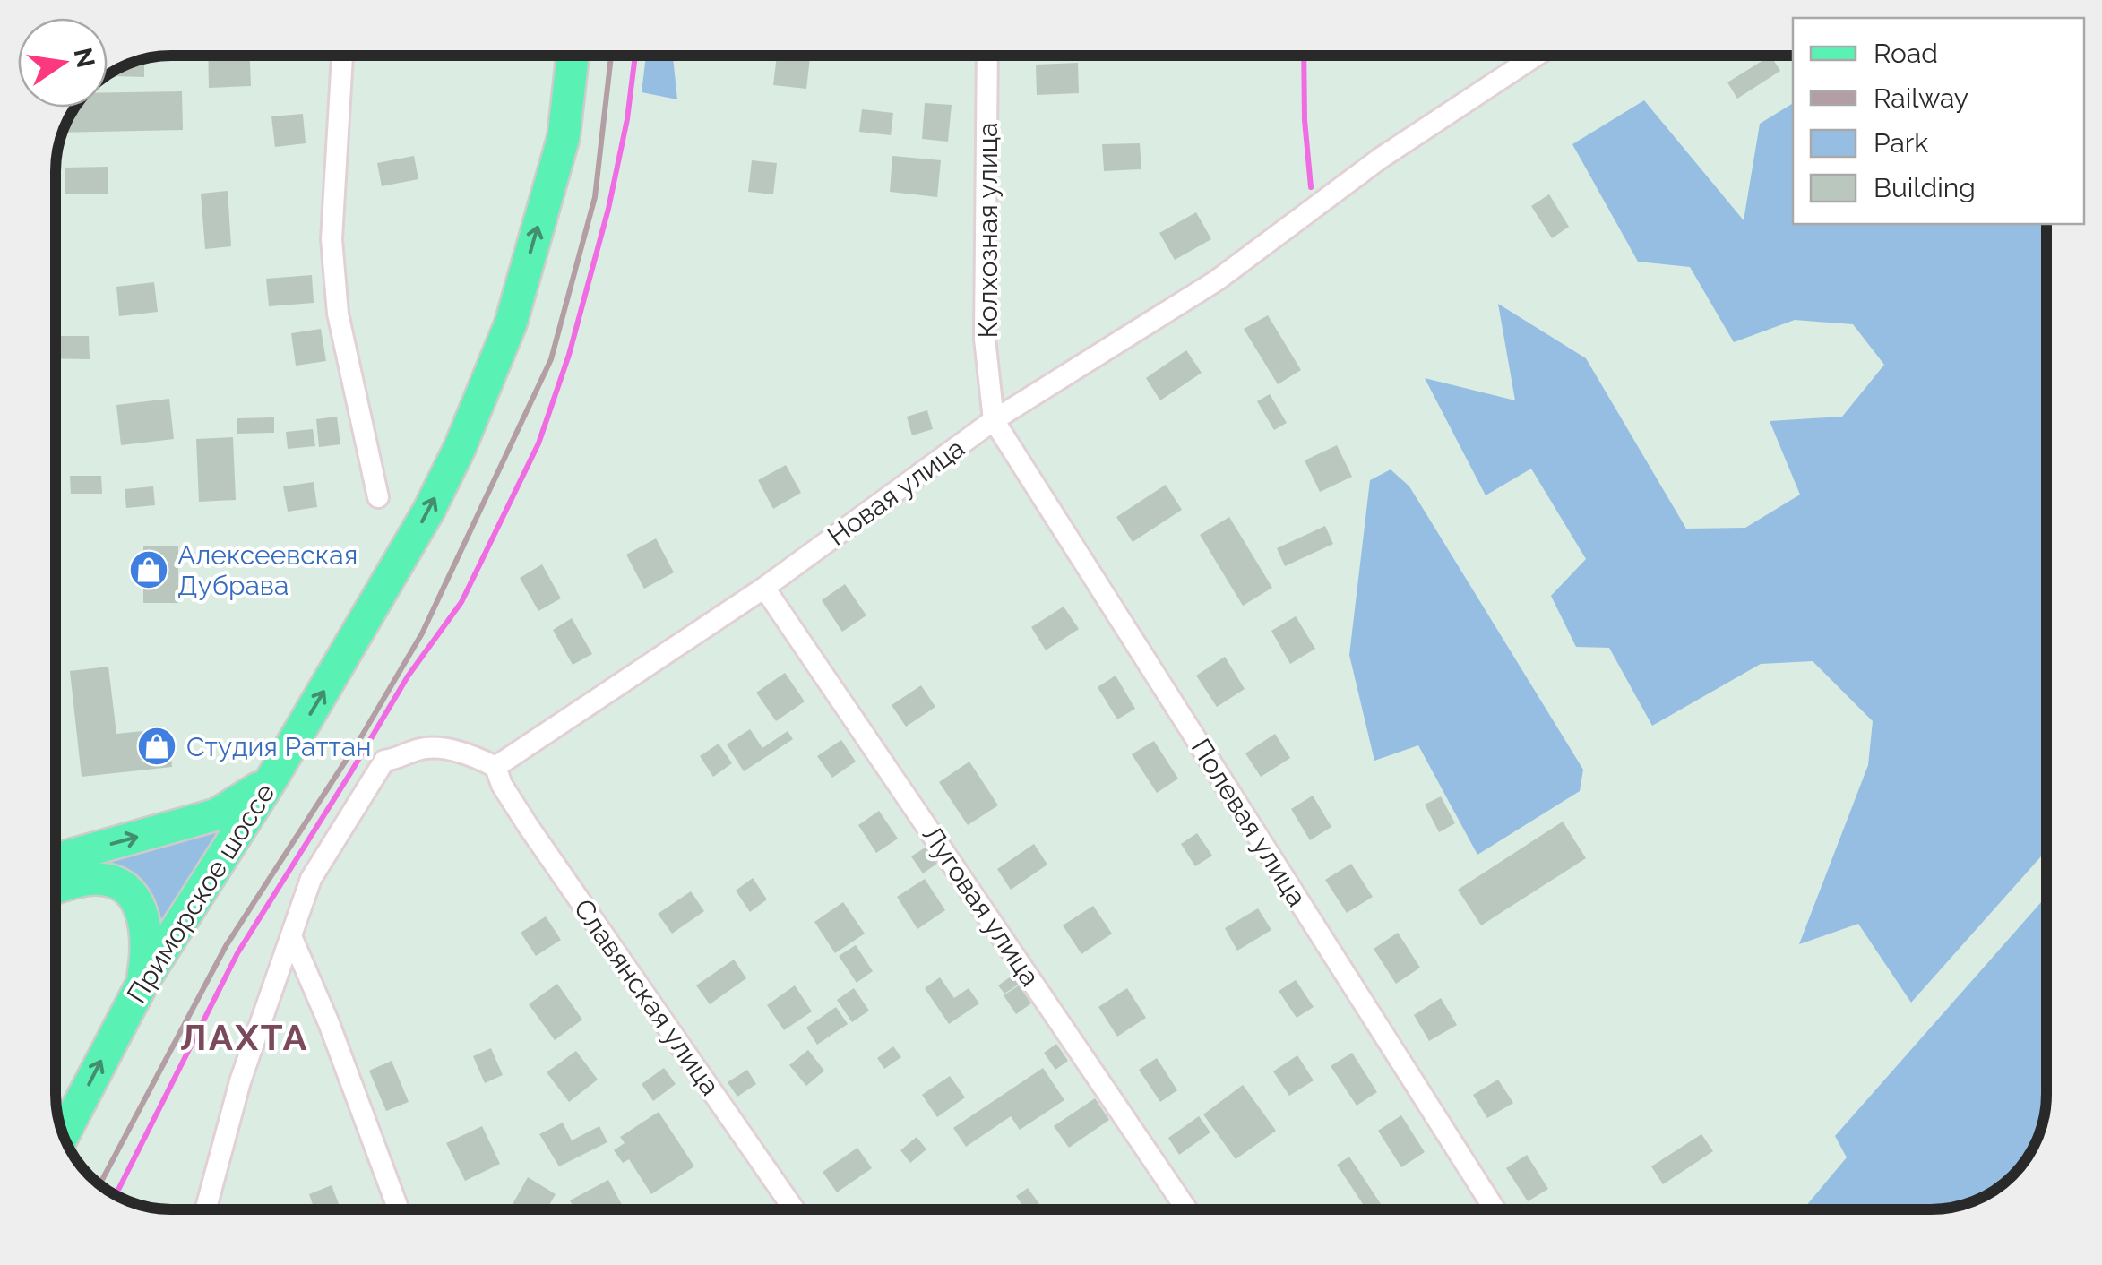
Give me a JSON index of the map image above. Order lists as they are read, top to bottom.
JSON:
{
  "streets": {
    "main road": ["Приморское шоссе"],
    "street": [
      "Колхозная улица",
      "Новая улица",
      "Полевая улица",
      "Луговая улица",
      "Славянская улица"
    ]
  },
  "crossings": [
    ["Колхозная улица", "Новая улица"],
    ["Колхозная улица", "Полевая улица"],
    ["Новая улица", "Полевая улица"],
    ["Новая улица", "Луговая улица"],
    ["Новая улица", "Славянская улица"]
  ],
  "one_way": ["Приморское шоссе"],
  "districts": ["ЛАХТА"],
  "places": {
    "shop": ["Алексеевская Дубрава", "Студия Раттан"]
  },
  "legend": [
    "Road",
    "Railway",
    "Park",
    "Building"
  ],
  "north": "right"
}
